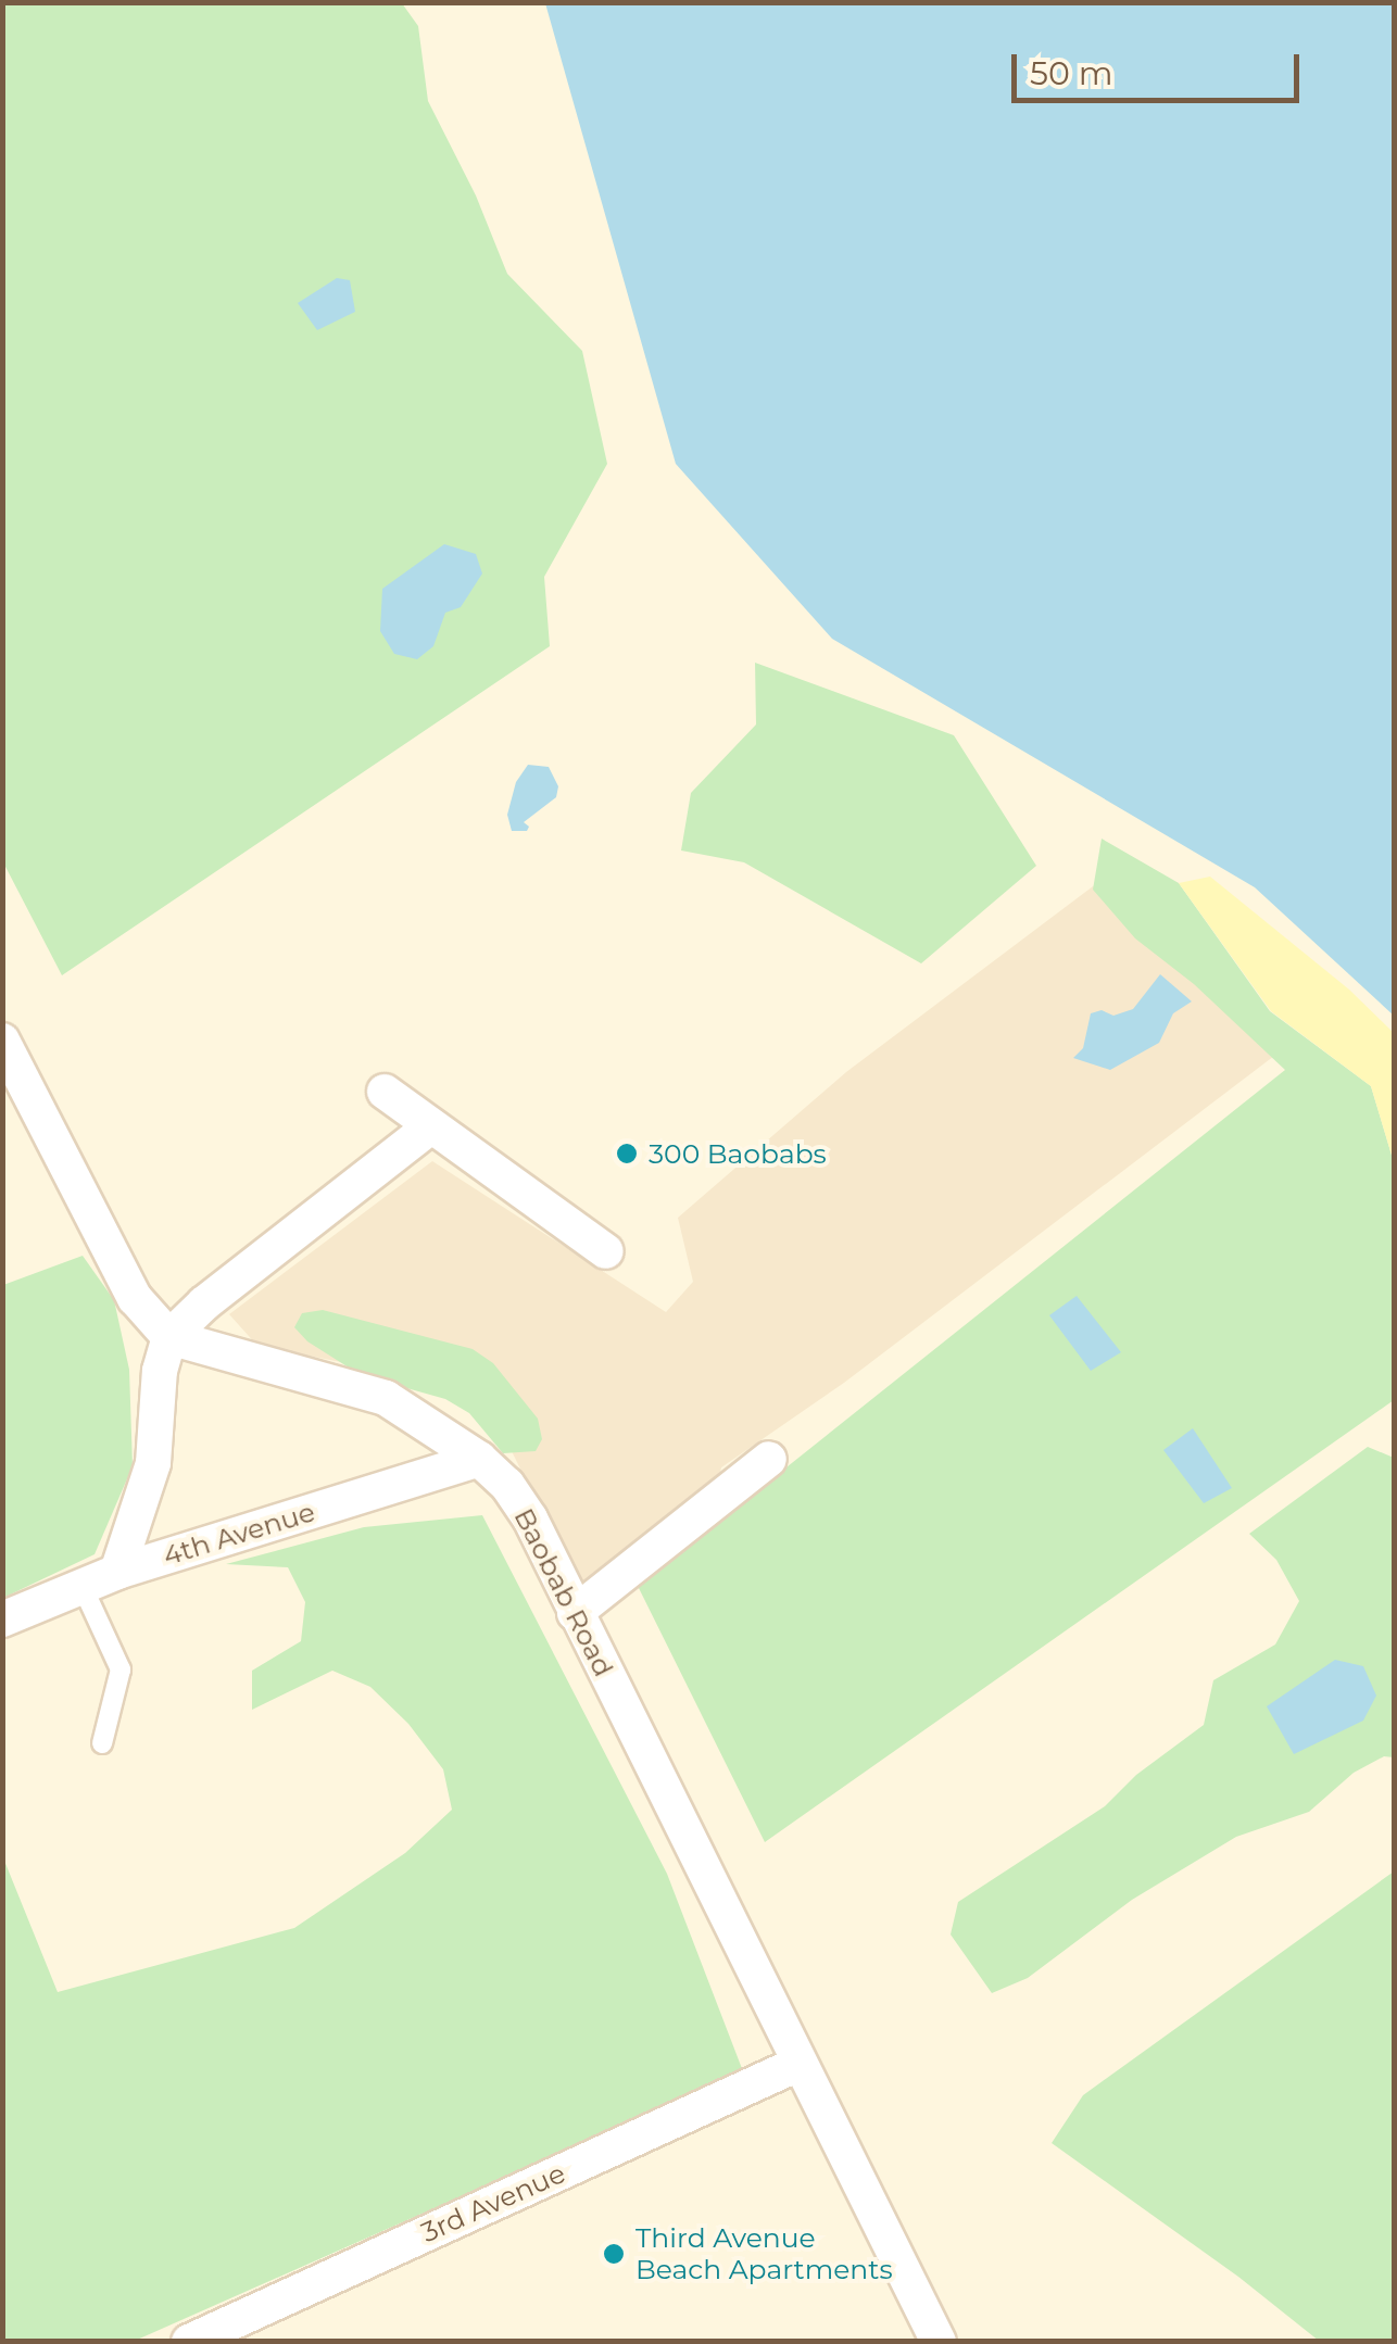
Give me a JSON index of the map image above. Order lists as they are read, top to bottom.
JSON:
{
  "streets": {
    "street": ["4th Avenue", "Baobab Road", "3rd Avenue"]
  },
  "crossings": [
    ["4th Avenue", "Baobab Road"],
    ["Baobab Road", "3rd Avenue"]
  ],
  "places": ["300 Baobabs", "Third Avenue Beach Apartments"],
  "scale_bar": "50 m"
}
